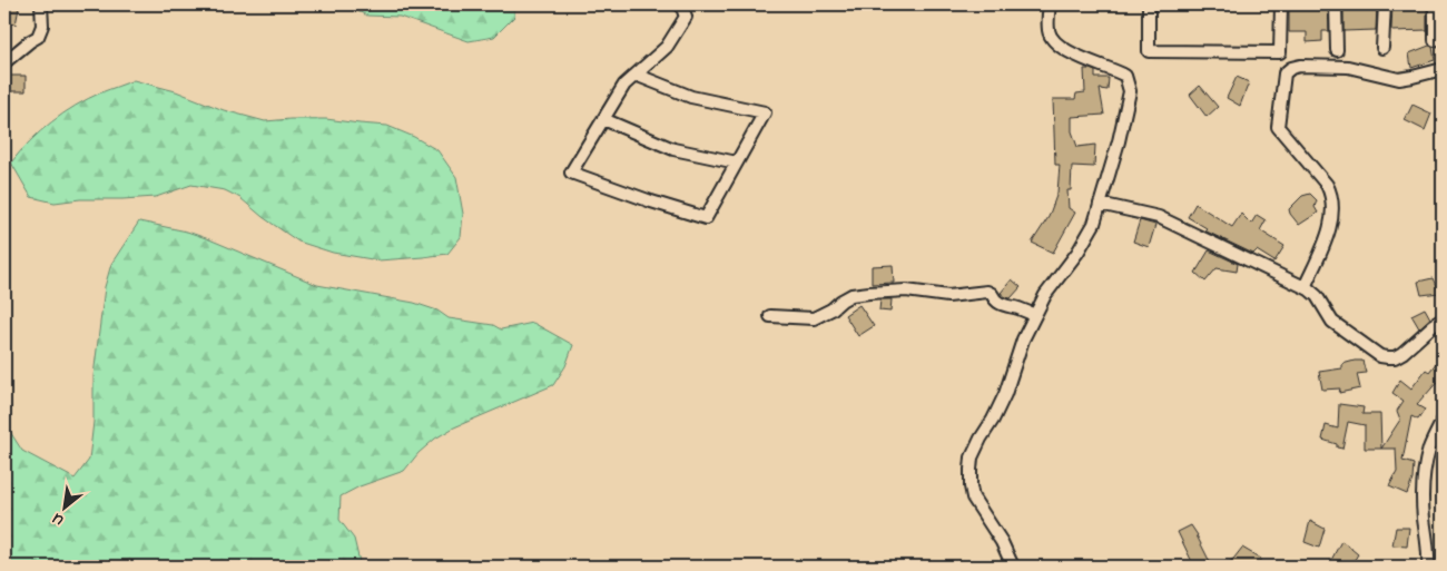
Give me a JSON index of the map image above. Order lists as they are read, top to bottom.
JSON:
{
  "north": "bottom left"
}
